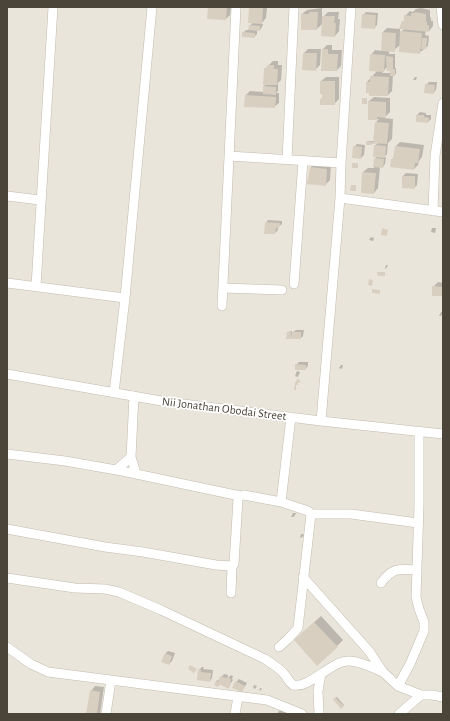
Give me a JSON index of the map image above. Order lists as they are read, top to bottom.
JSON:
{
  "streets": {
    "street": ["Nii Jonathan Obodai Street"]
  }
}
